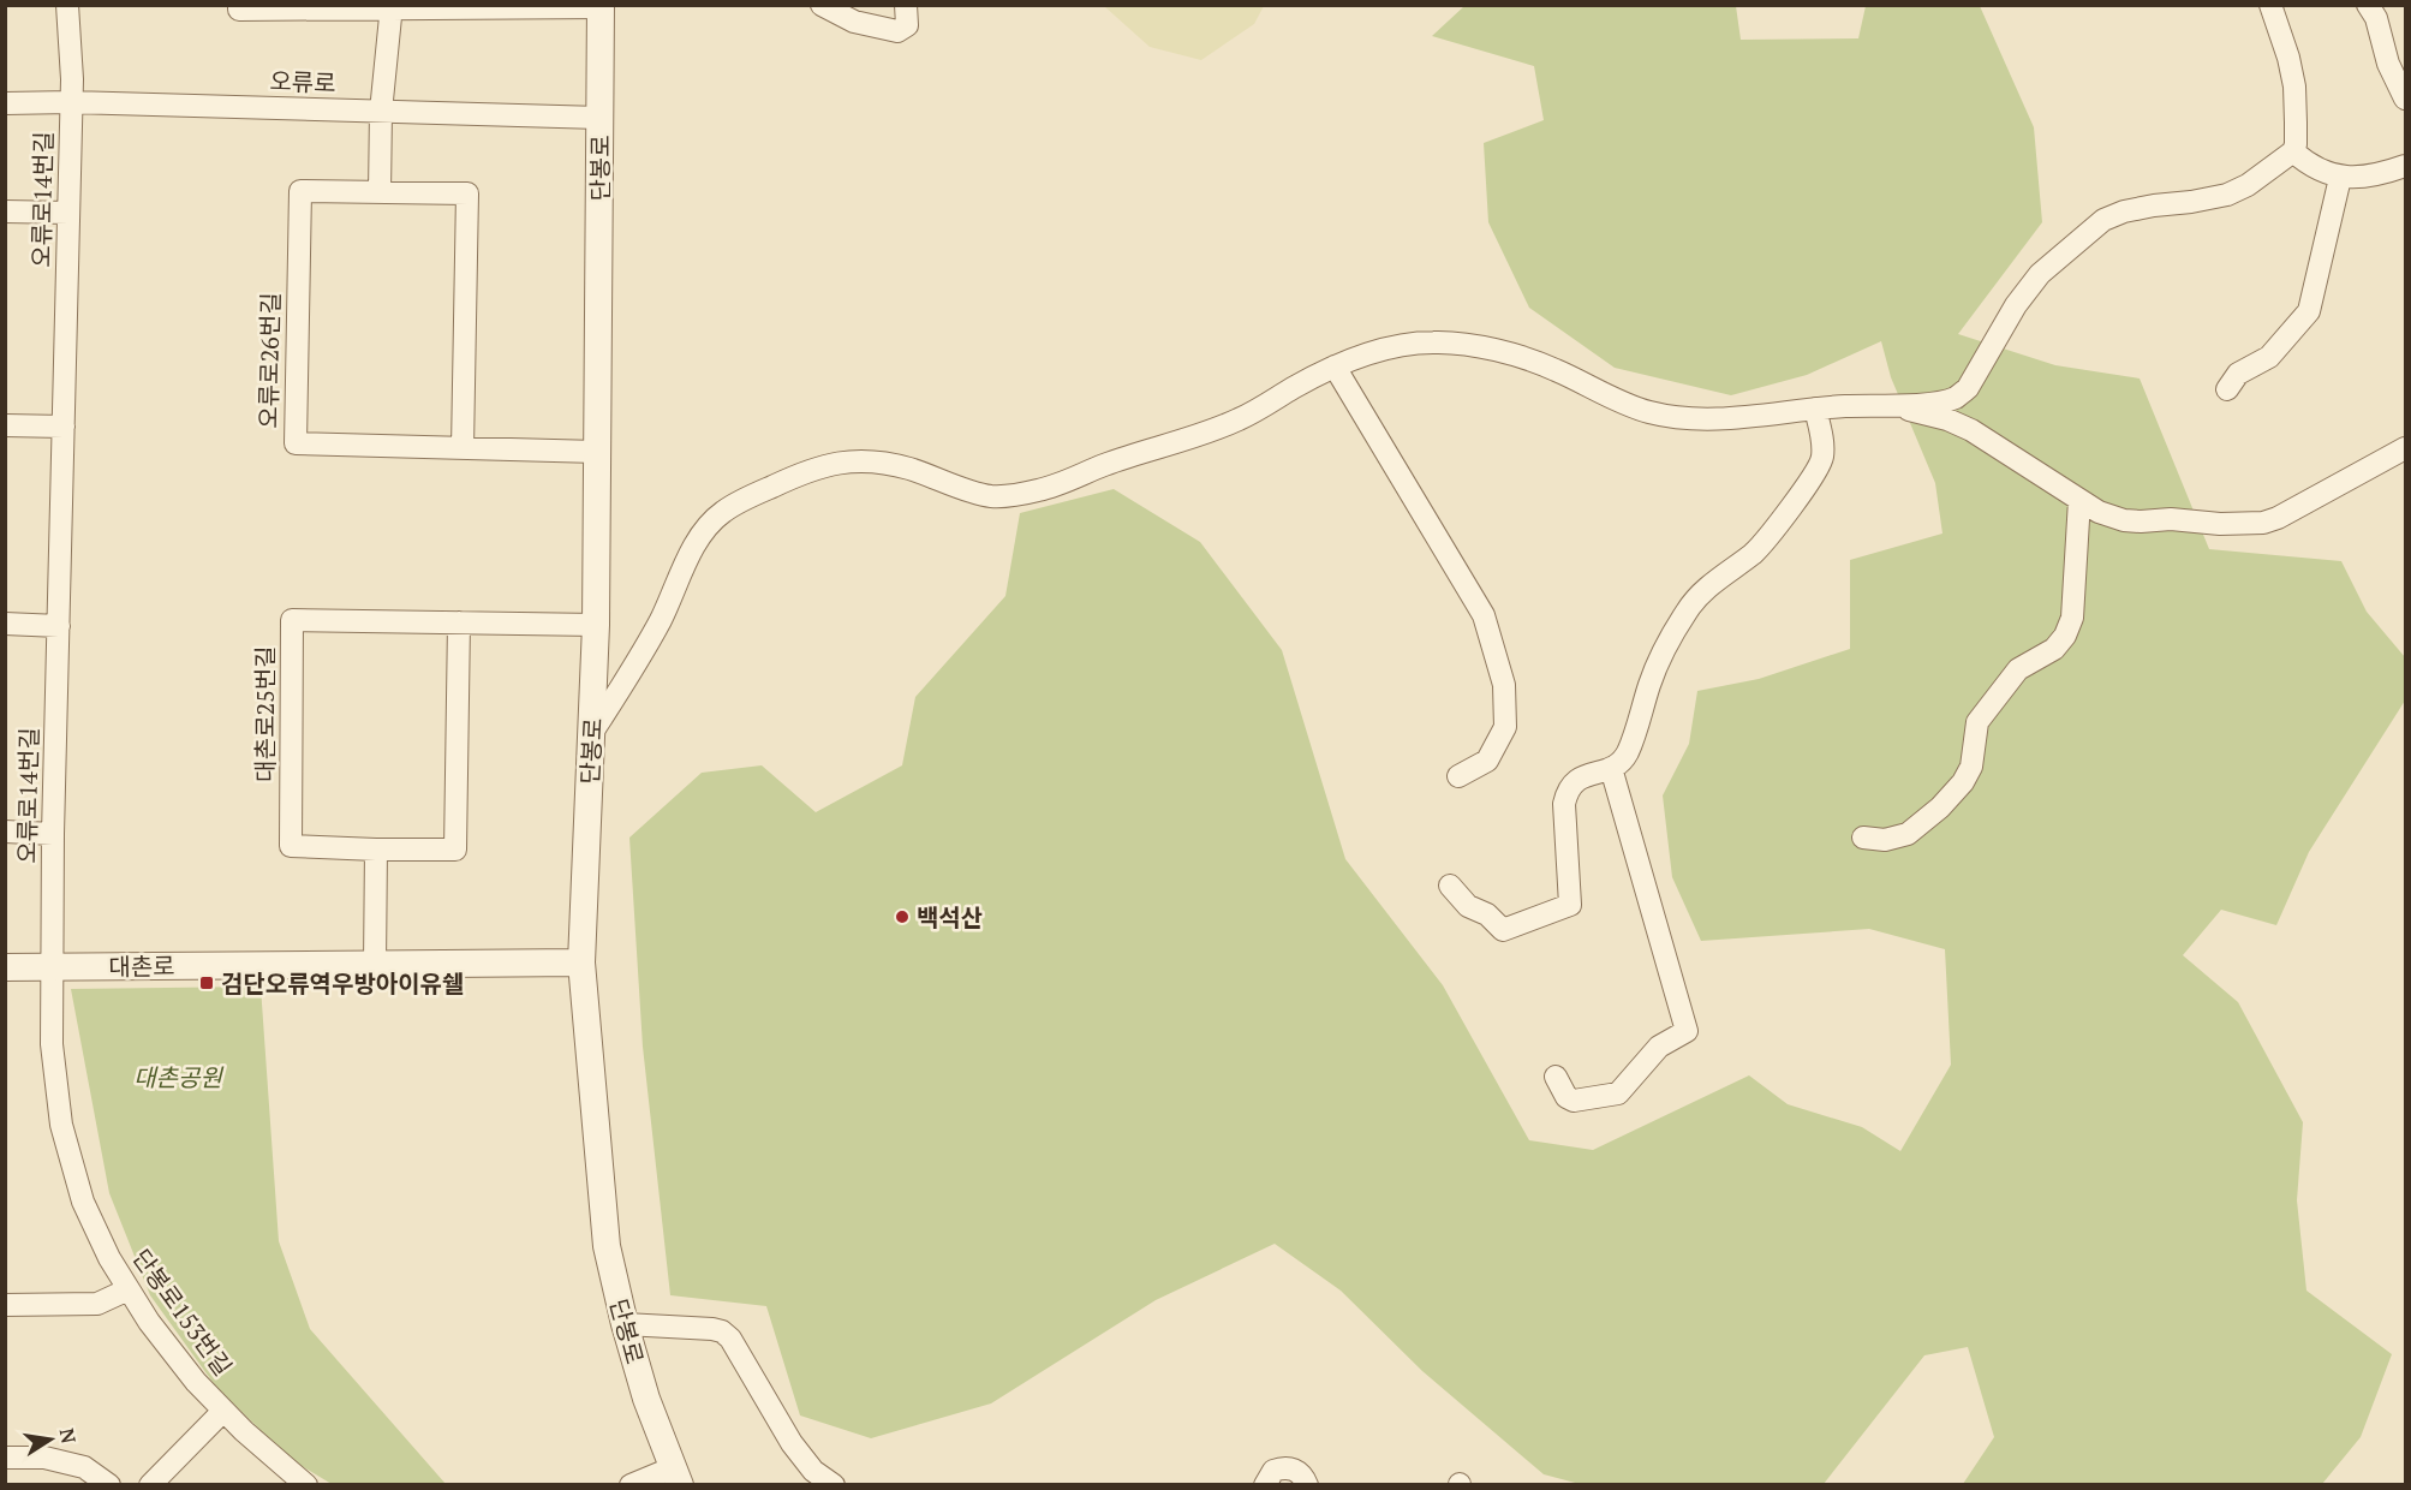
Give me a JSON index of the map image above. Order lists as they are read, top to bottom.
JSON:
{
  "streets": {
    "street": [
      "오류로",
      "단봉로",
      "오류로14번길",
      "오류로26번길",
      "대촌로25번길",
      "대촌로",
      "단봉로153번길"
    ]
  },
  "crossings": [
    ["오류로", "단봉로"],
    ["오류로", "오류로14번길"],
    ["단봉로", "오류로26번길"],
    ["단봉로", "대촌로25번길"],
    ["단봉로", "대촌로"],
    ["오류로14번길", "대촌로"],
    ["오류로14번길", "단봉로153번길"],
    ["대촌로", "단봉로153번길"]
  ],
  "parks": ["대촌공원"],
  "places": {
    "other": ["백석산"],
    "transit": ["검단오류역우방아이유쉘"]
  },
  "north": "right"
}
